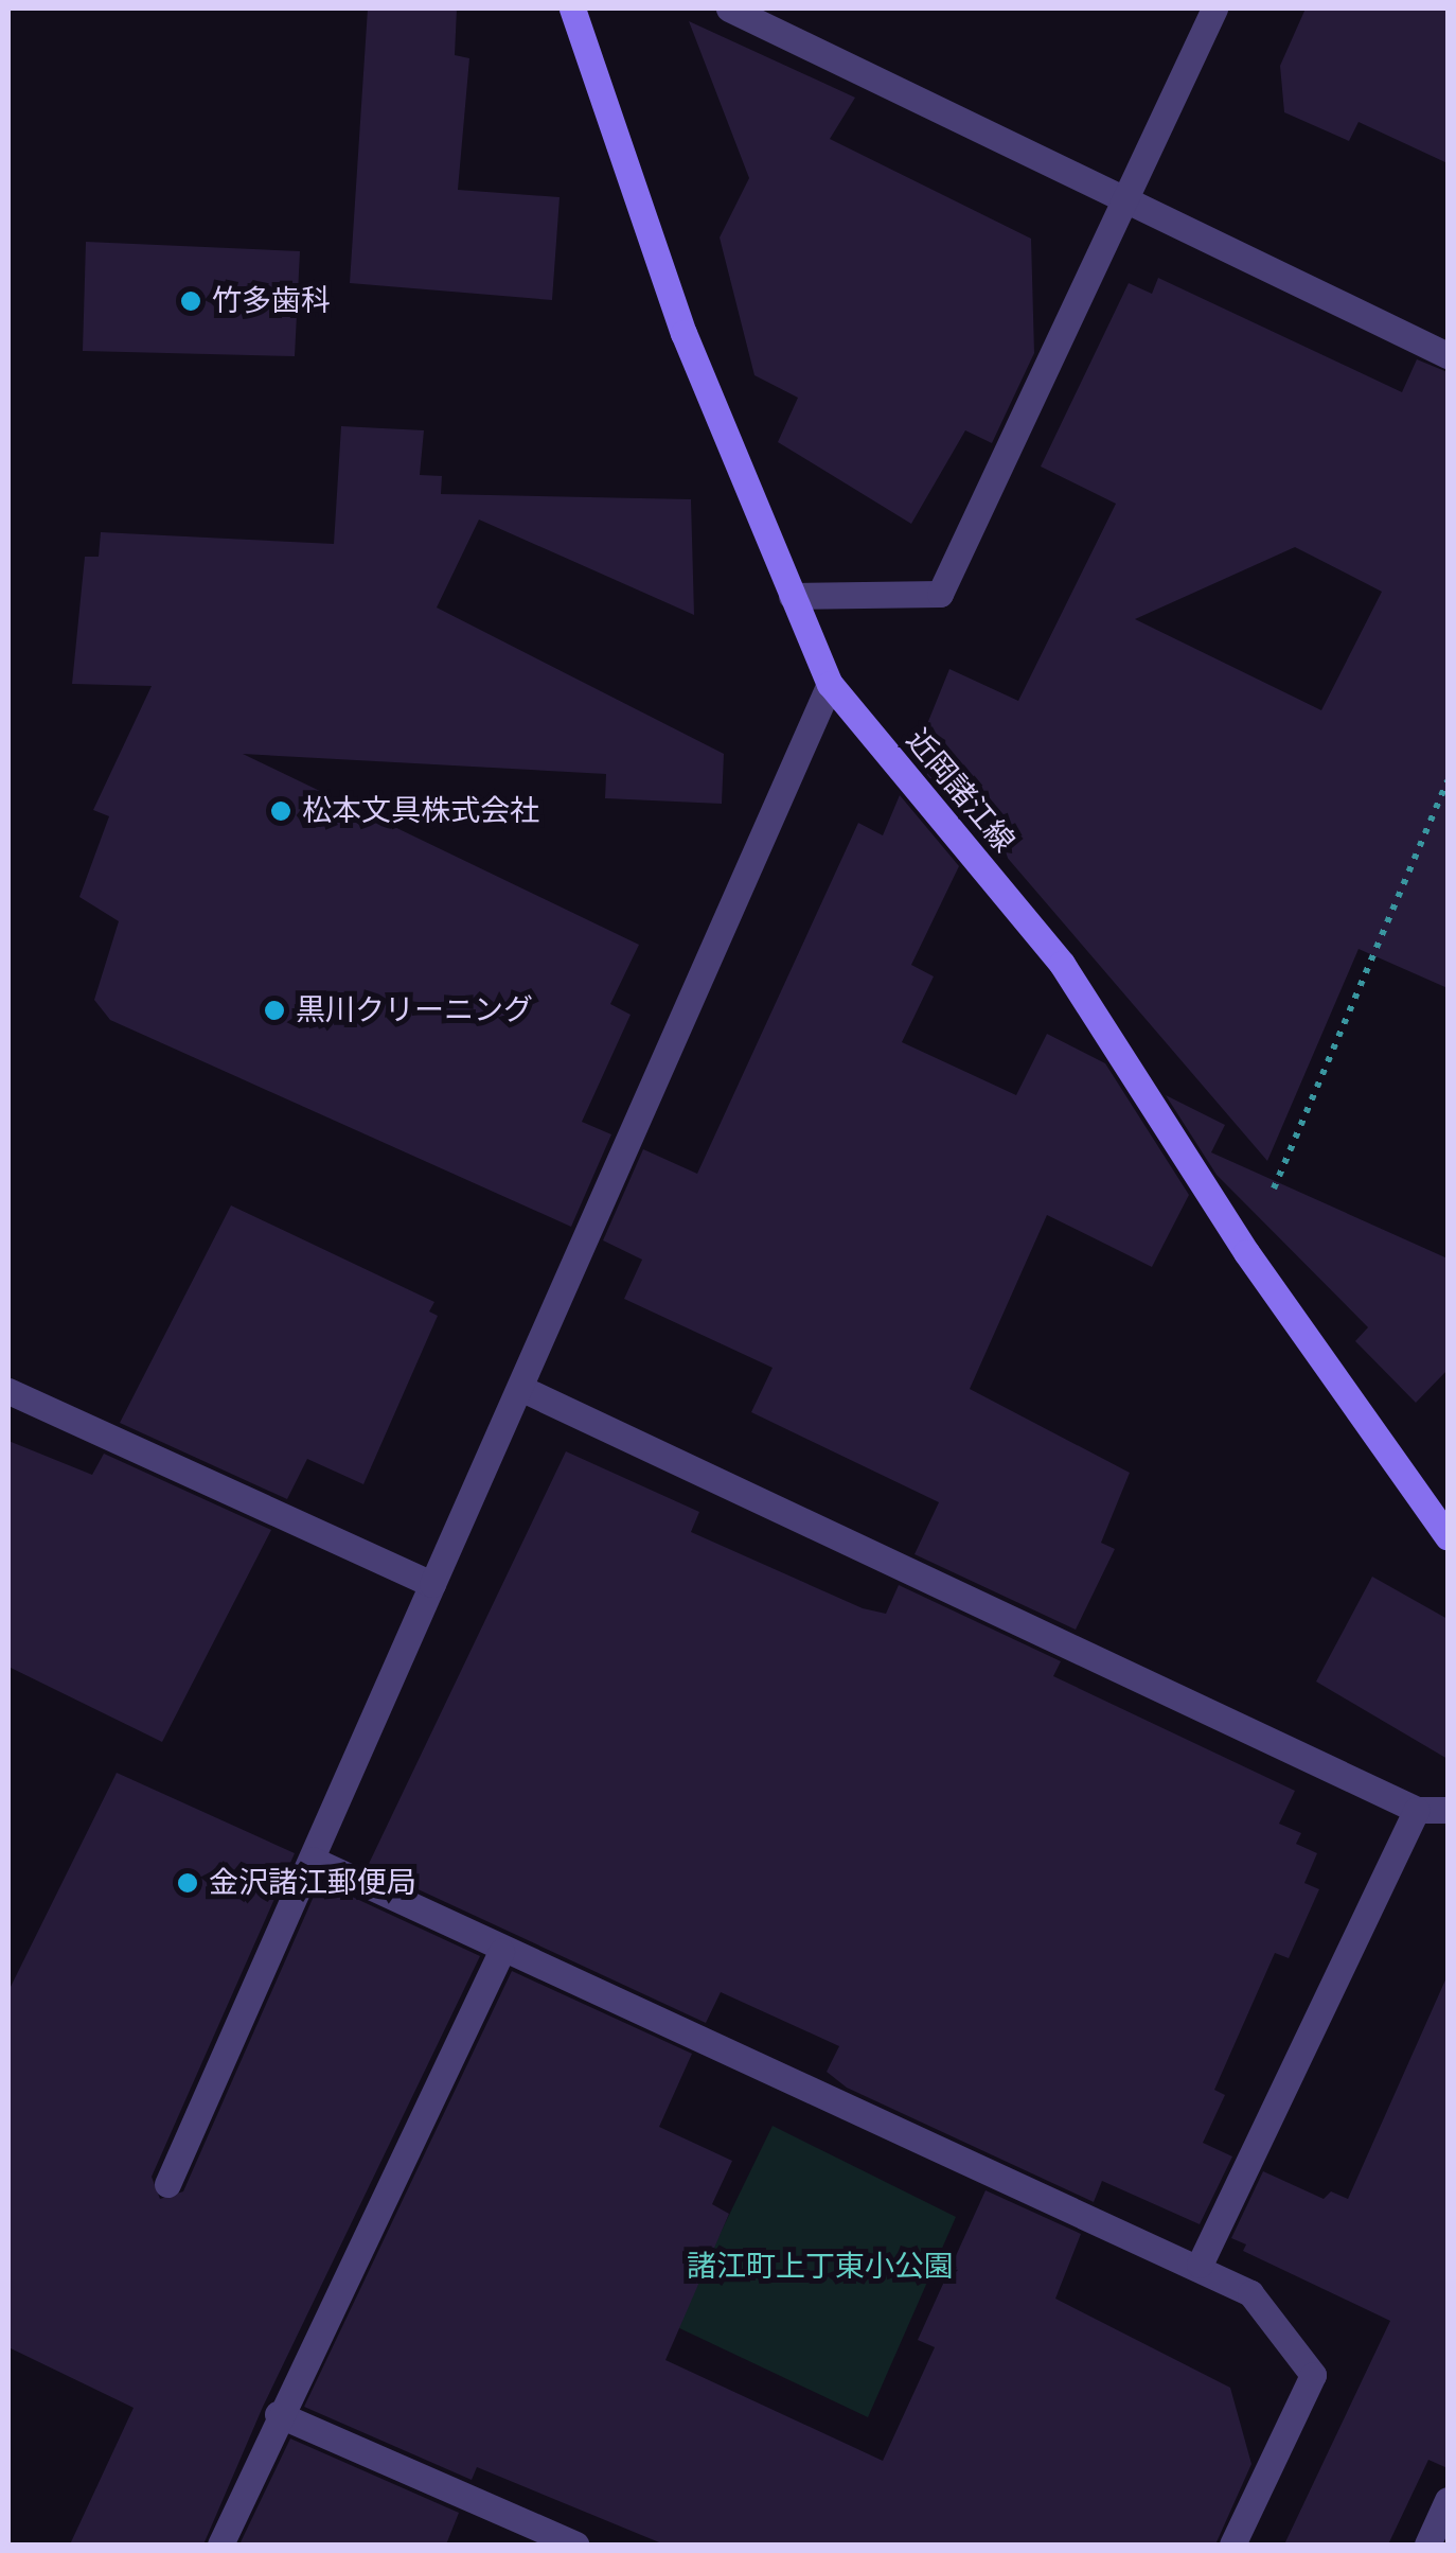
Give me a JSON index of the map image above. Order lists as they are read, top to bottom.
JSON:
{
  "streets": {
    "main road": ["近岡諸江線"]
  },
  "parks": ["諸江町上丁東小公園"],
  "places": [
    "竹多歯科",
    "松本文具株式会社",
    "黒川クリーニング",
    "金沢諸江郵便局"
  ]
}
